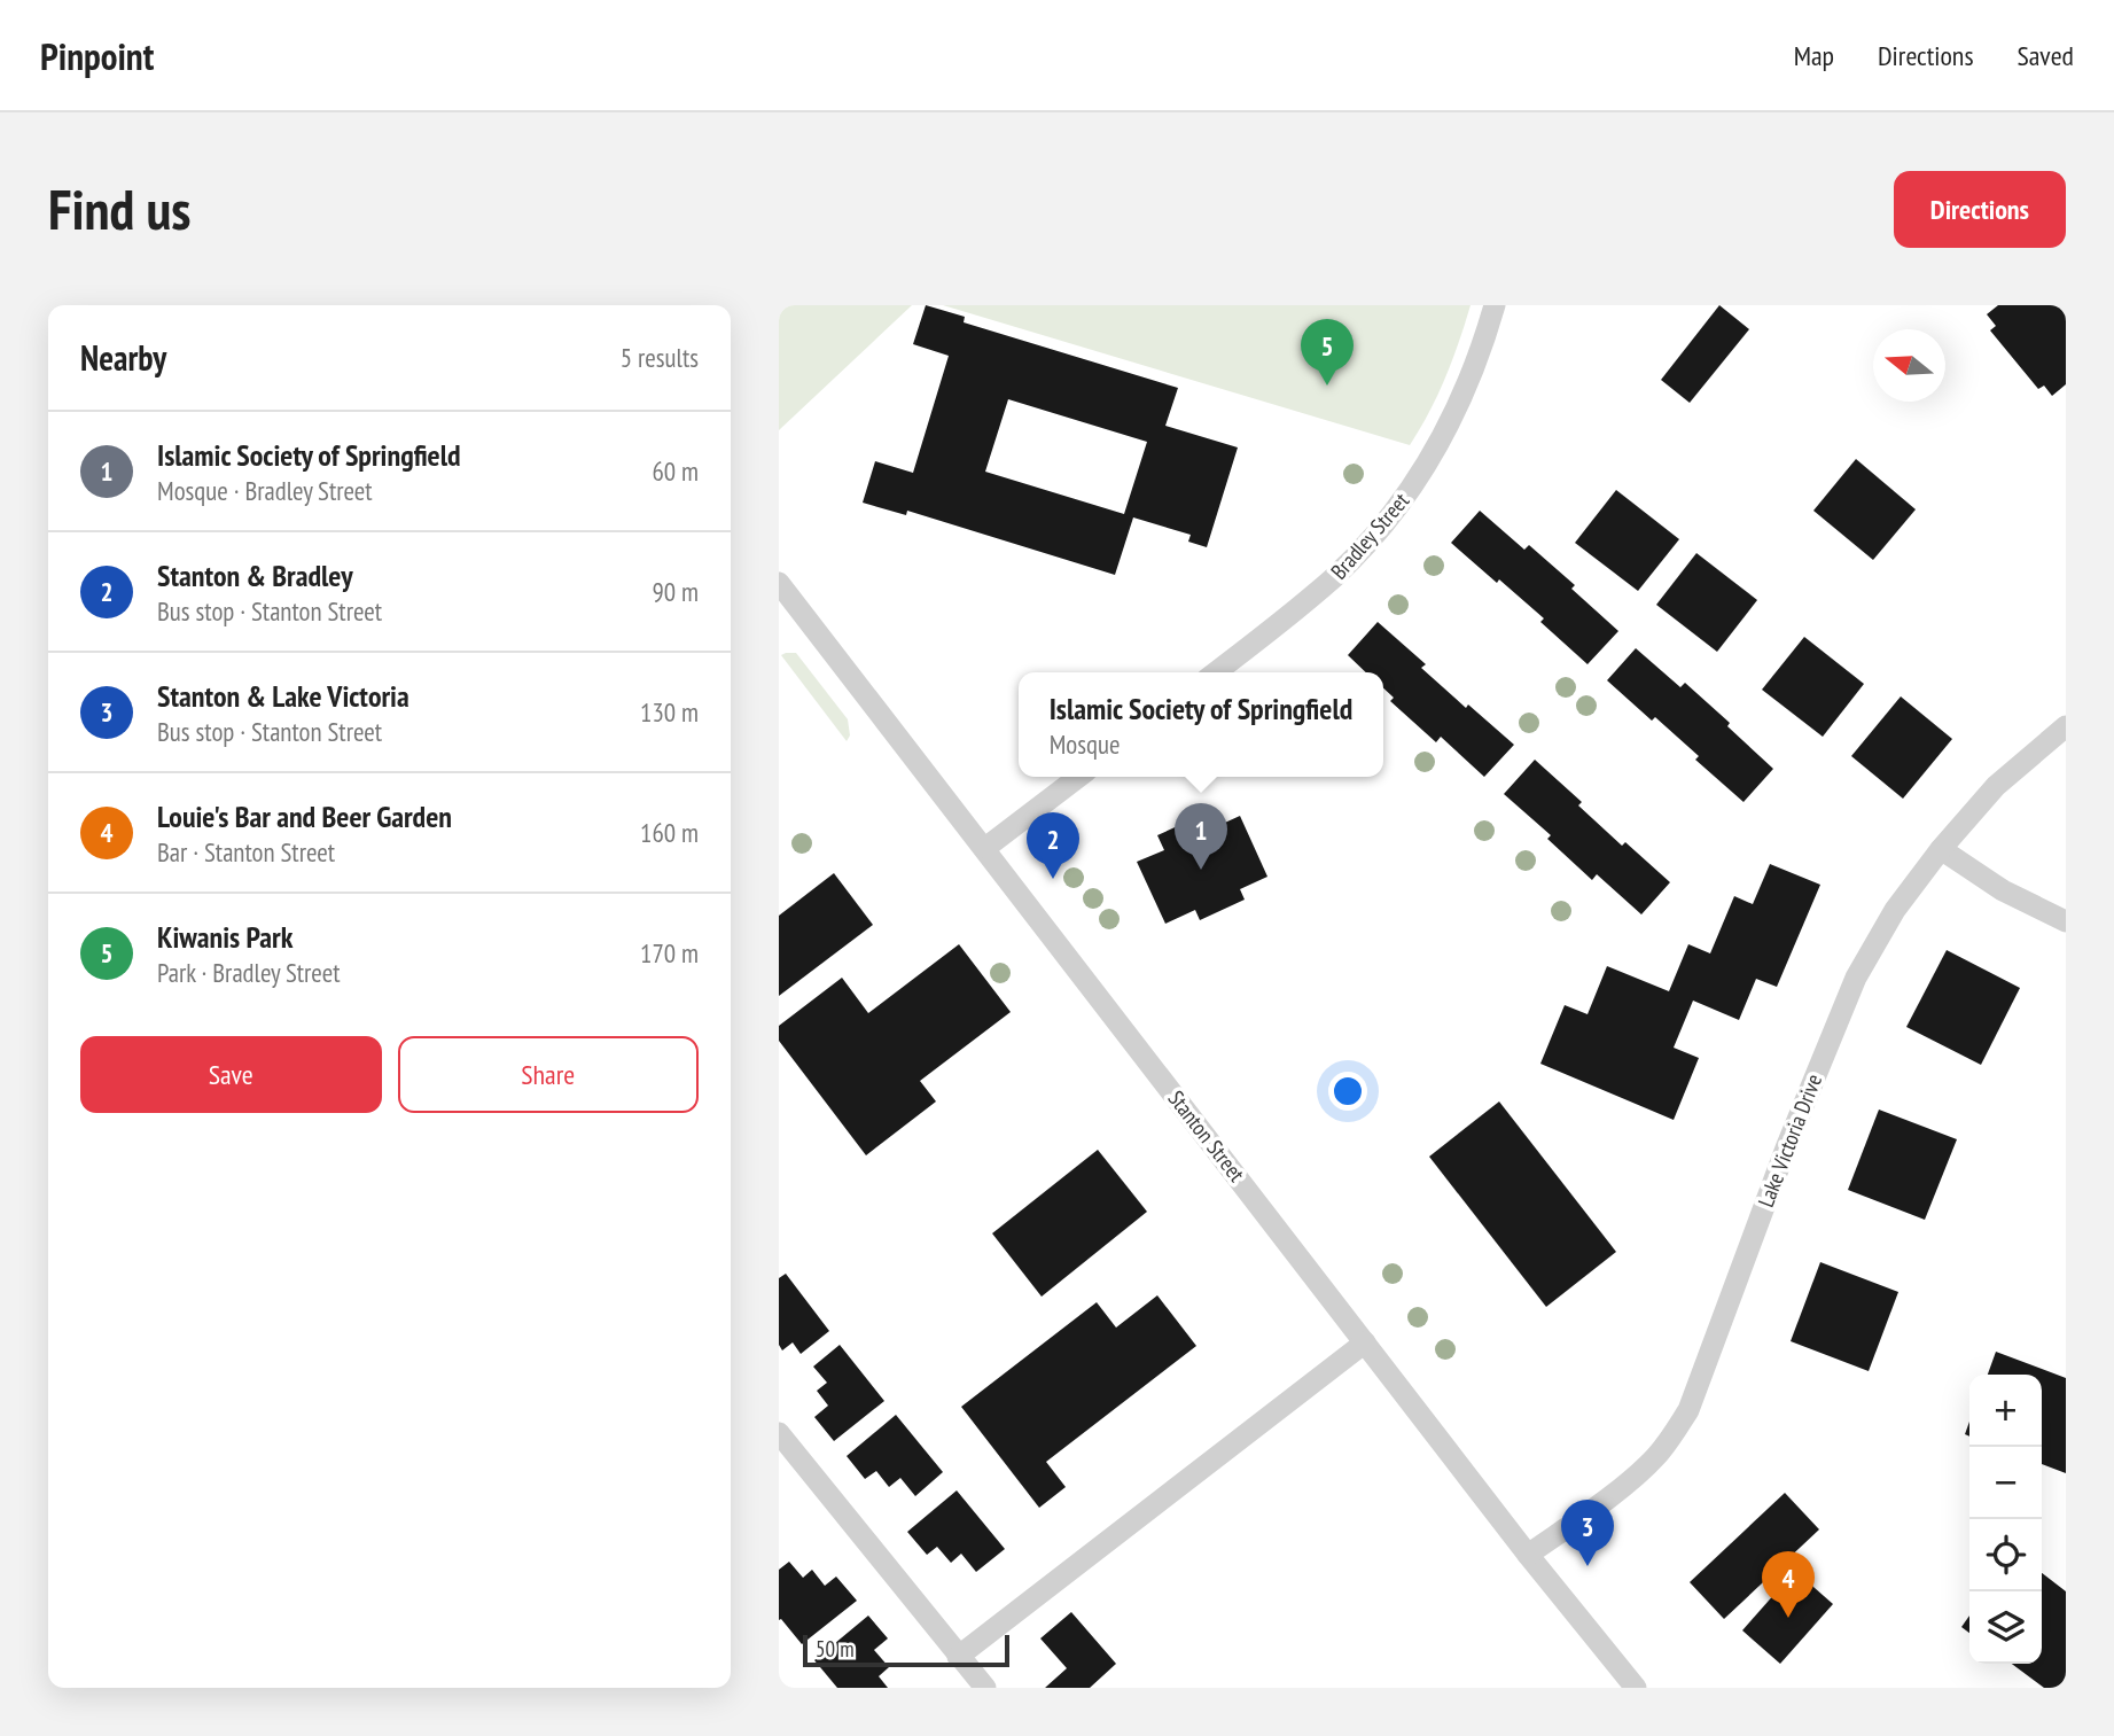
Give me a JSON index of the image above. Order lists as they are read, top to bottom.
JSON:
{
  "streets": {
    "street": ["Bradley Street", "Stanton Street", "Lake Victoria Drive"]
  },
  "crossings": [
    ["Stanton Street", "Lake Victoria Drive"]
  ],
  "scale_bar": "50 m",
  "north": "left",
  "page": {
    "header": "Pinpoint",
    "nav": ["Map", "Directions", "Saved"],
    "buttons": [
      "Directions",
      ["Save", "Share"]
    ],
    "title": "Find us",
    "heading": ["Nearby", "5 results"],
    "pins": [
      "5",
      "1",
      "2",
      "3",
      "4"
    ],
    "list": [
      {
        "mark": "1",
        "name": "Islamic Society of Springfield",
        "note": "Mosque · Bradley Street",
        "value": "60 m"
      },
      {
        "mark": "2",
        "name": "Stanton & Bradley",
        "note": "Bus stop · Stanton Street",
        "value": "90 m"
      },
      {
        "mark": "3",
        "name": "Stanton & Lake Victoria",
        "note": "Bus stop · Stanton Street",
        "value": "130 m"
      },
      {
        "mark": "4",
        "name": "Louie's Bar and Beer Garden",
        "note": "Bar · Stanton Street",
        "value": "160 m"
      },
      {
        "mark": "5",
        "name": "Kiwanis Park",
        "note": "Park · Bradley Street",
        "value": "170 m"
      }
    ],
    "popup": ["Islamic Society of Springfield", "Mosque"],
    "map_buttons": ["+", "−"],
    "scale": "50 m"
  }
}
